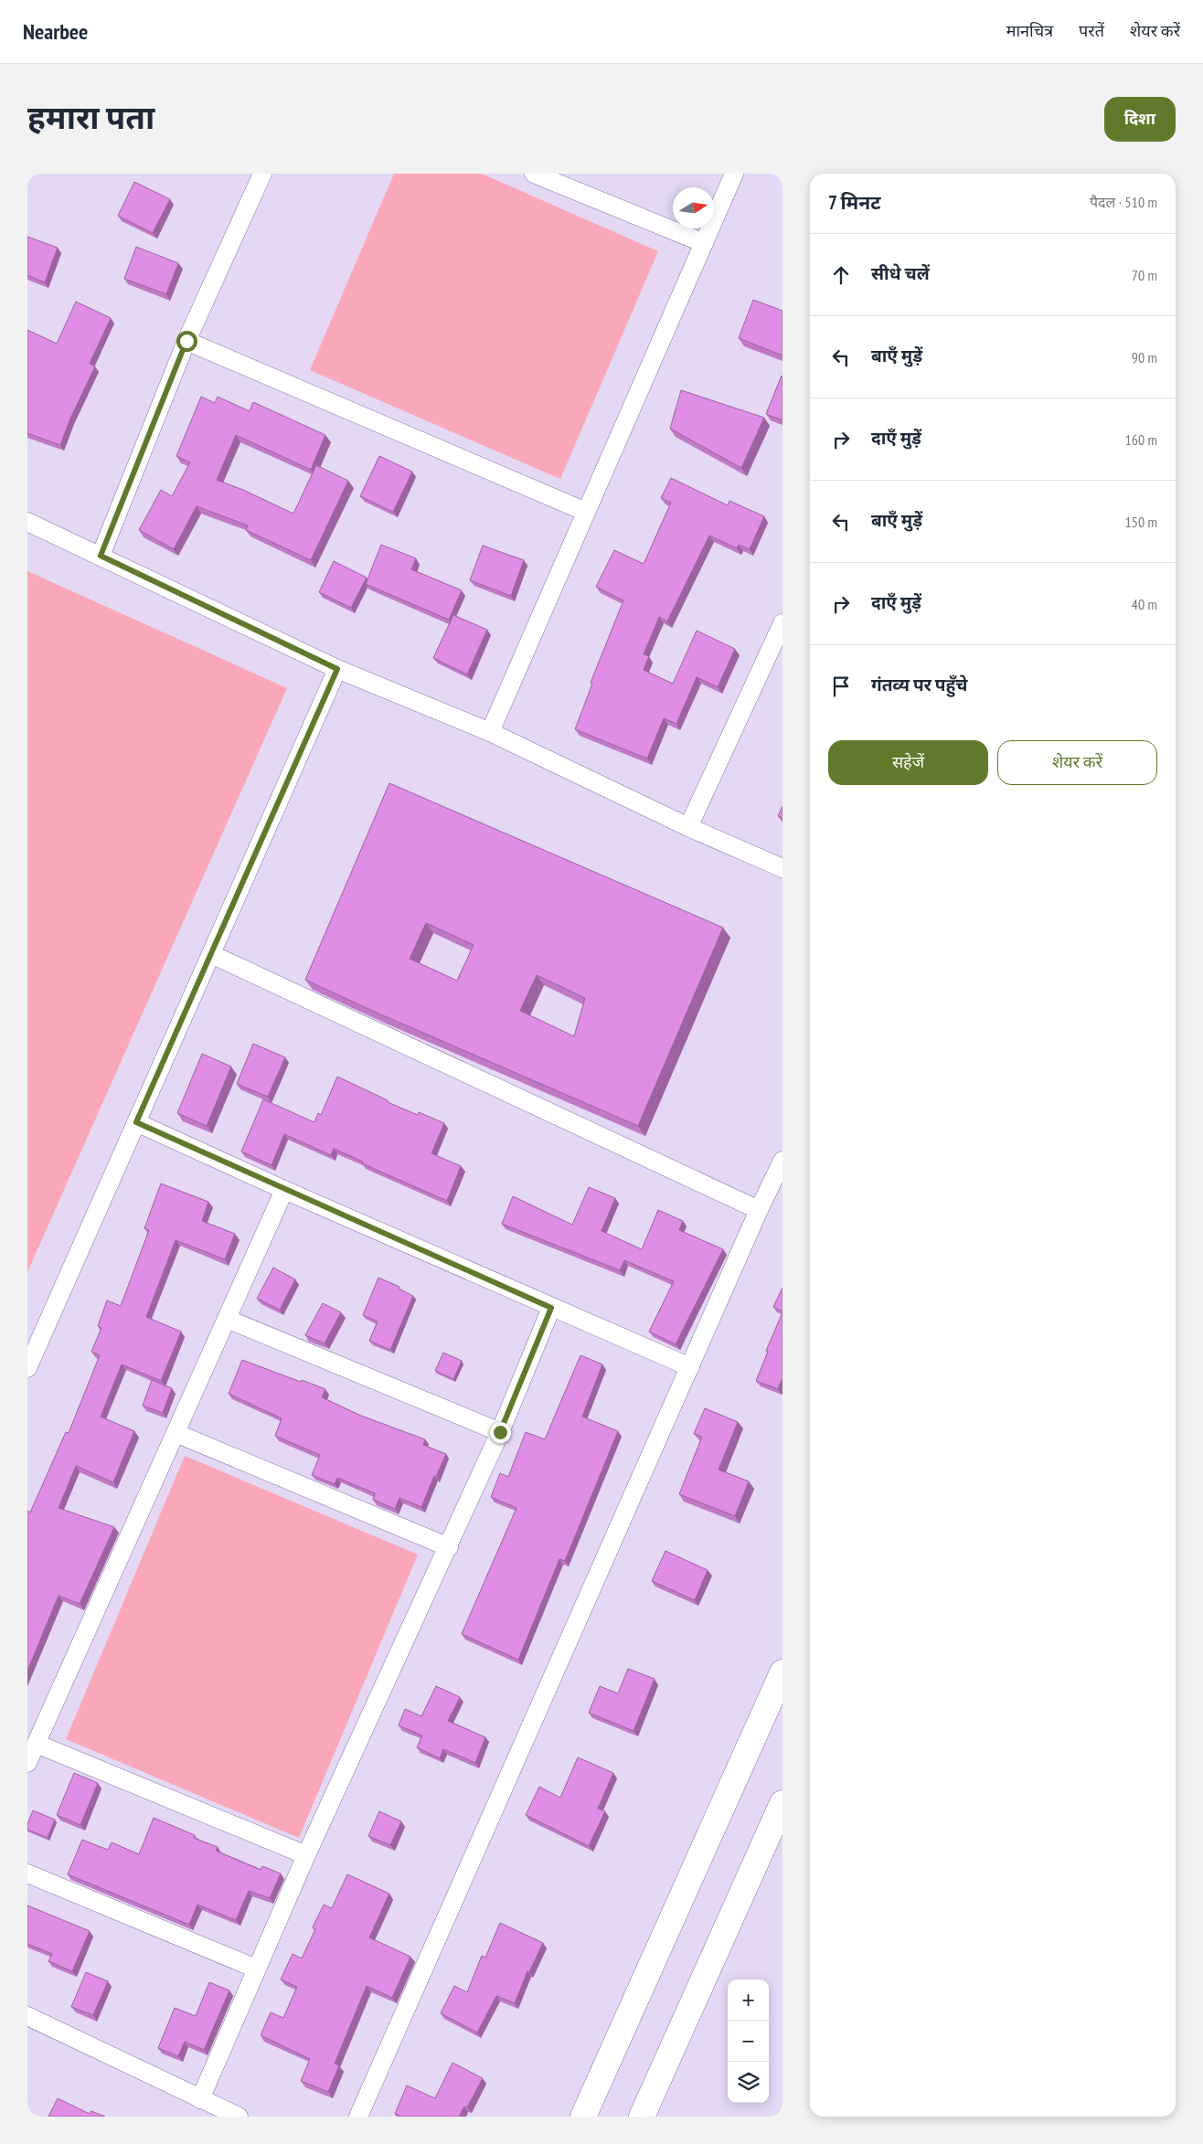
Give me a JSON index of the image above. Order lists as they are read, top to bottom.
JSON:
{
  "north": "right",
  "page": {
    "header": "Nearbee",
    "nav": ["मानचित्र", "परतें", "शेयर करें"],
    "title": "हमारा पता",
    "buttons": [
      "दिशा",
      ["सहेजें", "शेयर करें"]
    ],
    "heading": ["7 मिनट", "पैदल · 510 m"],
    "list": [
      ["सीधे चलें", "70 m"],
      ["बाएँ मुड़ें", "90 m"],
      ["दाएँ मुड़ें", "160 m"],
      ["बाएँ मुड़ें", "150 m"],
      ["दाएँ मुड़ें", "40 m"],
      "गंतव्य पर पहुँचे"
    ],
    "map_buttons": ["+", "−"]
  }
}
